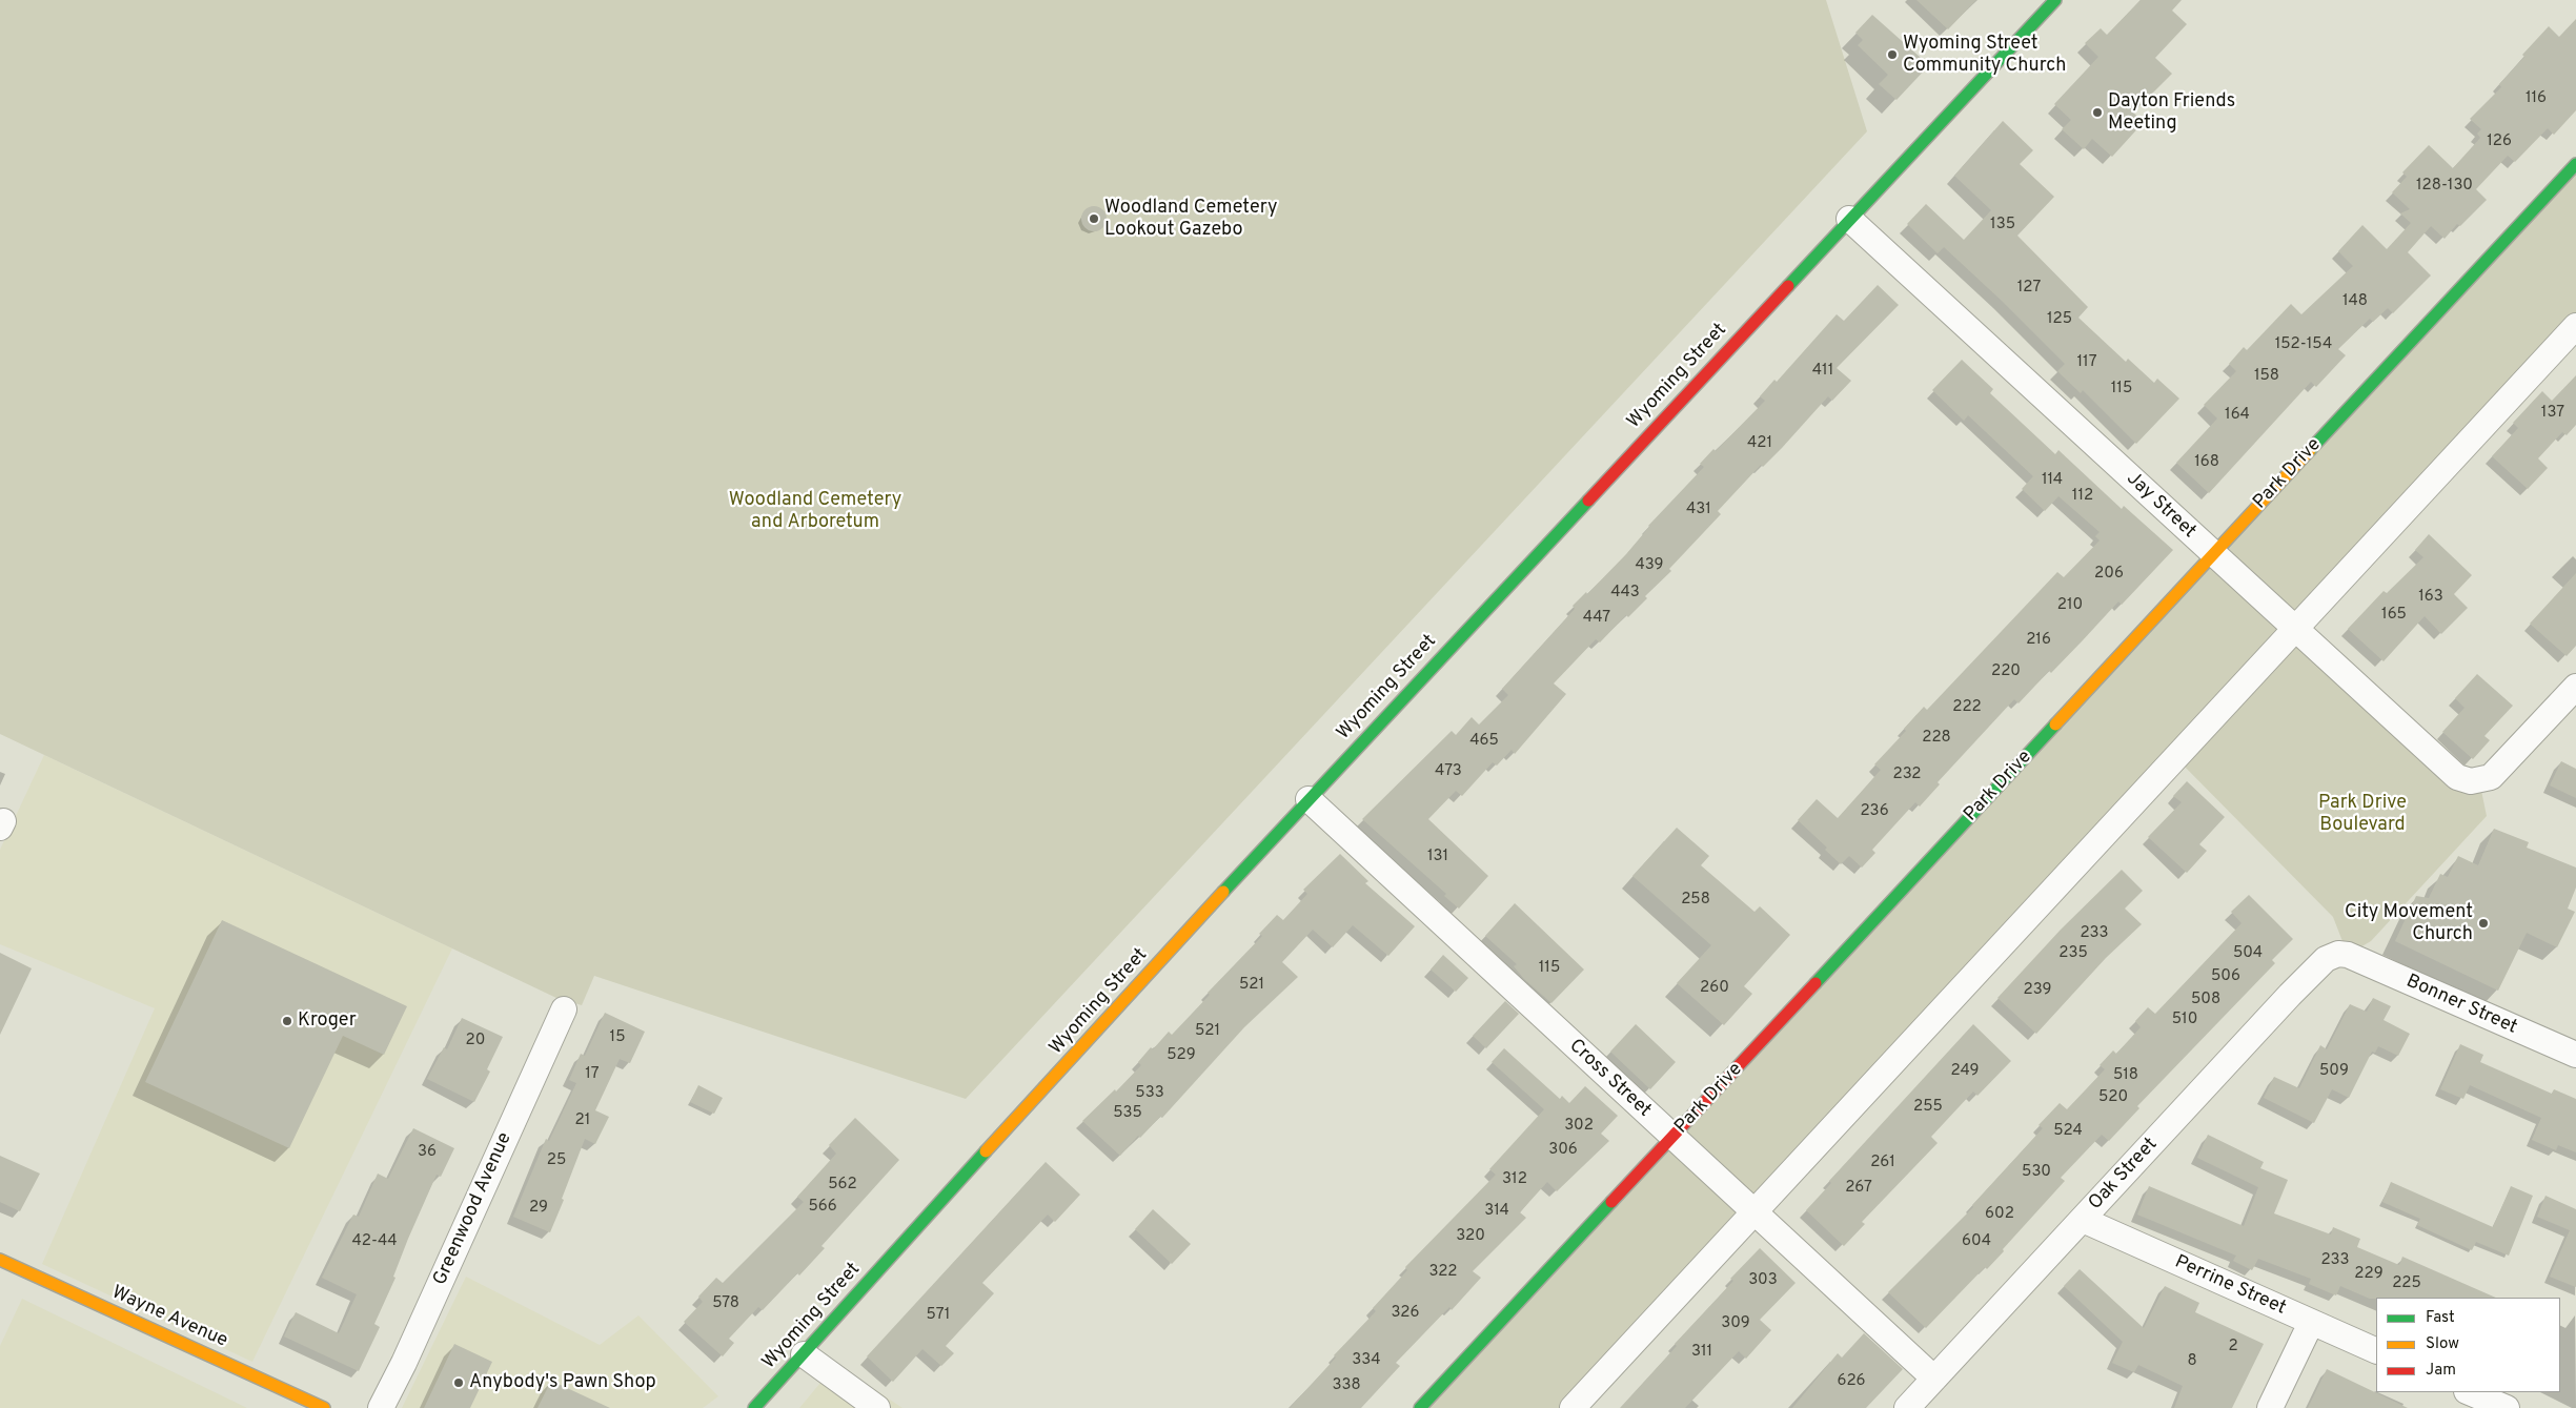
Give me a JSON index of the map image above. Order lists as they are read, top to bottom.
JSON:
{
  "streets": {
    "street": [
      "Wyoming Street",
      "Park Drive",
      "Jay Street",
      "Bonner Street",
      "Cross Street",
      "Oak Street",
      "Greenwood Avenue",
      "Perrine Street",
      "Wayne Avenue"
    ]
  },
  "crossings": [
    ["Wyoming Street", "Jay Street"],
    ["Wyoming Street", "Cross Street"],
    ["Park Drive", "Jay Street"],
    ["Park Drive", "Cross Street"],
    ["Bonner Street", "Oak Street"],
    ["Cross Street", "Oak Street"],
    ["Oak Street", "Perrine Street"]
  ],
  "parks": ["Woodland Cemetery and Arboretum", "Park Drive Boulevard"],
  "places": [
    "Wyoming Street Community Church",
    "Dayton Friends Meeting",
    "Woodland Cemetery Lookout Gazebo",
    "City Movement Church",
    "Kroger",
    "Anybody's Pawn Shop"
  ],
  "house_numbers": [
    "116",
    "126",
    "128-130",
    "135",
    "127",
    "148",
    "125",
    "152-154",
    "117",
    "411",
    "158",
    "115",
    "137",
    "164",
    "421",
    "168",
    "114",
    "112",
    "431",
    "439",
    "206",
    "443",
    "163",
    "210",
    "165",
    "447",
    "216",
    "220",
    "222",
    "228",
    "465",
    "473",
    "232",
    "236",
    "131",
    "258",
    "233",
    "235",
    "504",
    "115",
    "506",
    "521",
    "260",
    "239",
    "508",
    "510",
    "521",
    "15",
    "20",
    "529",
    "249",
    "509",
    "17",
    "518",
    "533",
    "520",
    "255",
    "535",
    "21",
    "302",
    "524",
    "306",
    "36",
    "25",
    "261",
    "530",
    "312",
    "562",
    "267",
    "566",
    "29",
    "314",
    "602",
    "320",
    "42-44",
    "604",
    "233",
    "322",
    "229",
    "303",
    "225",
    "578",
    "326",
    "571",
    "309",
    "2",
    "311",
    "334",
    "8",
    "626",
    "338"
  ],
  "legend": ["Fast", "Slow", "Jam"]
}
